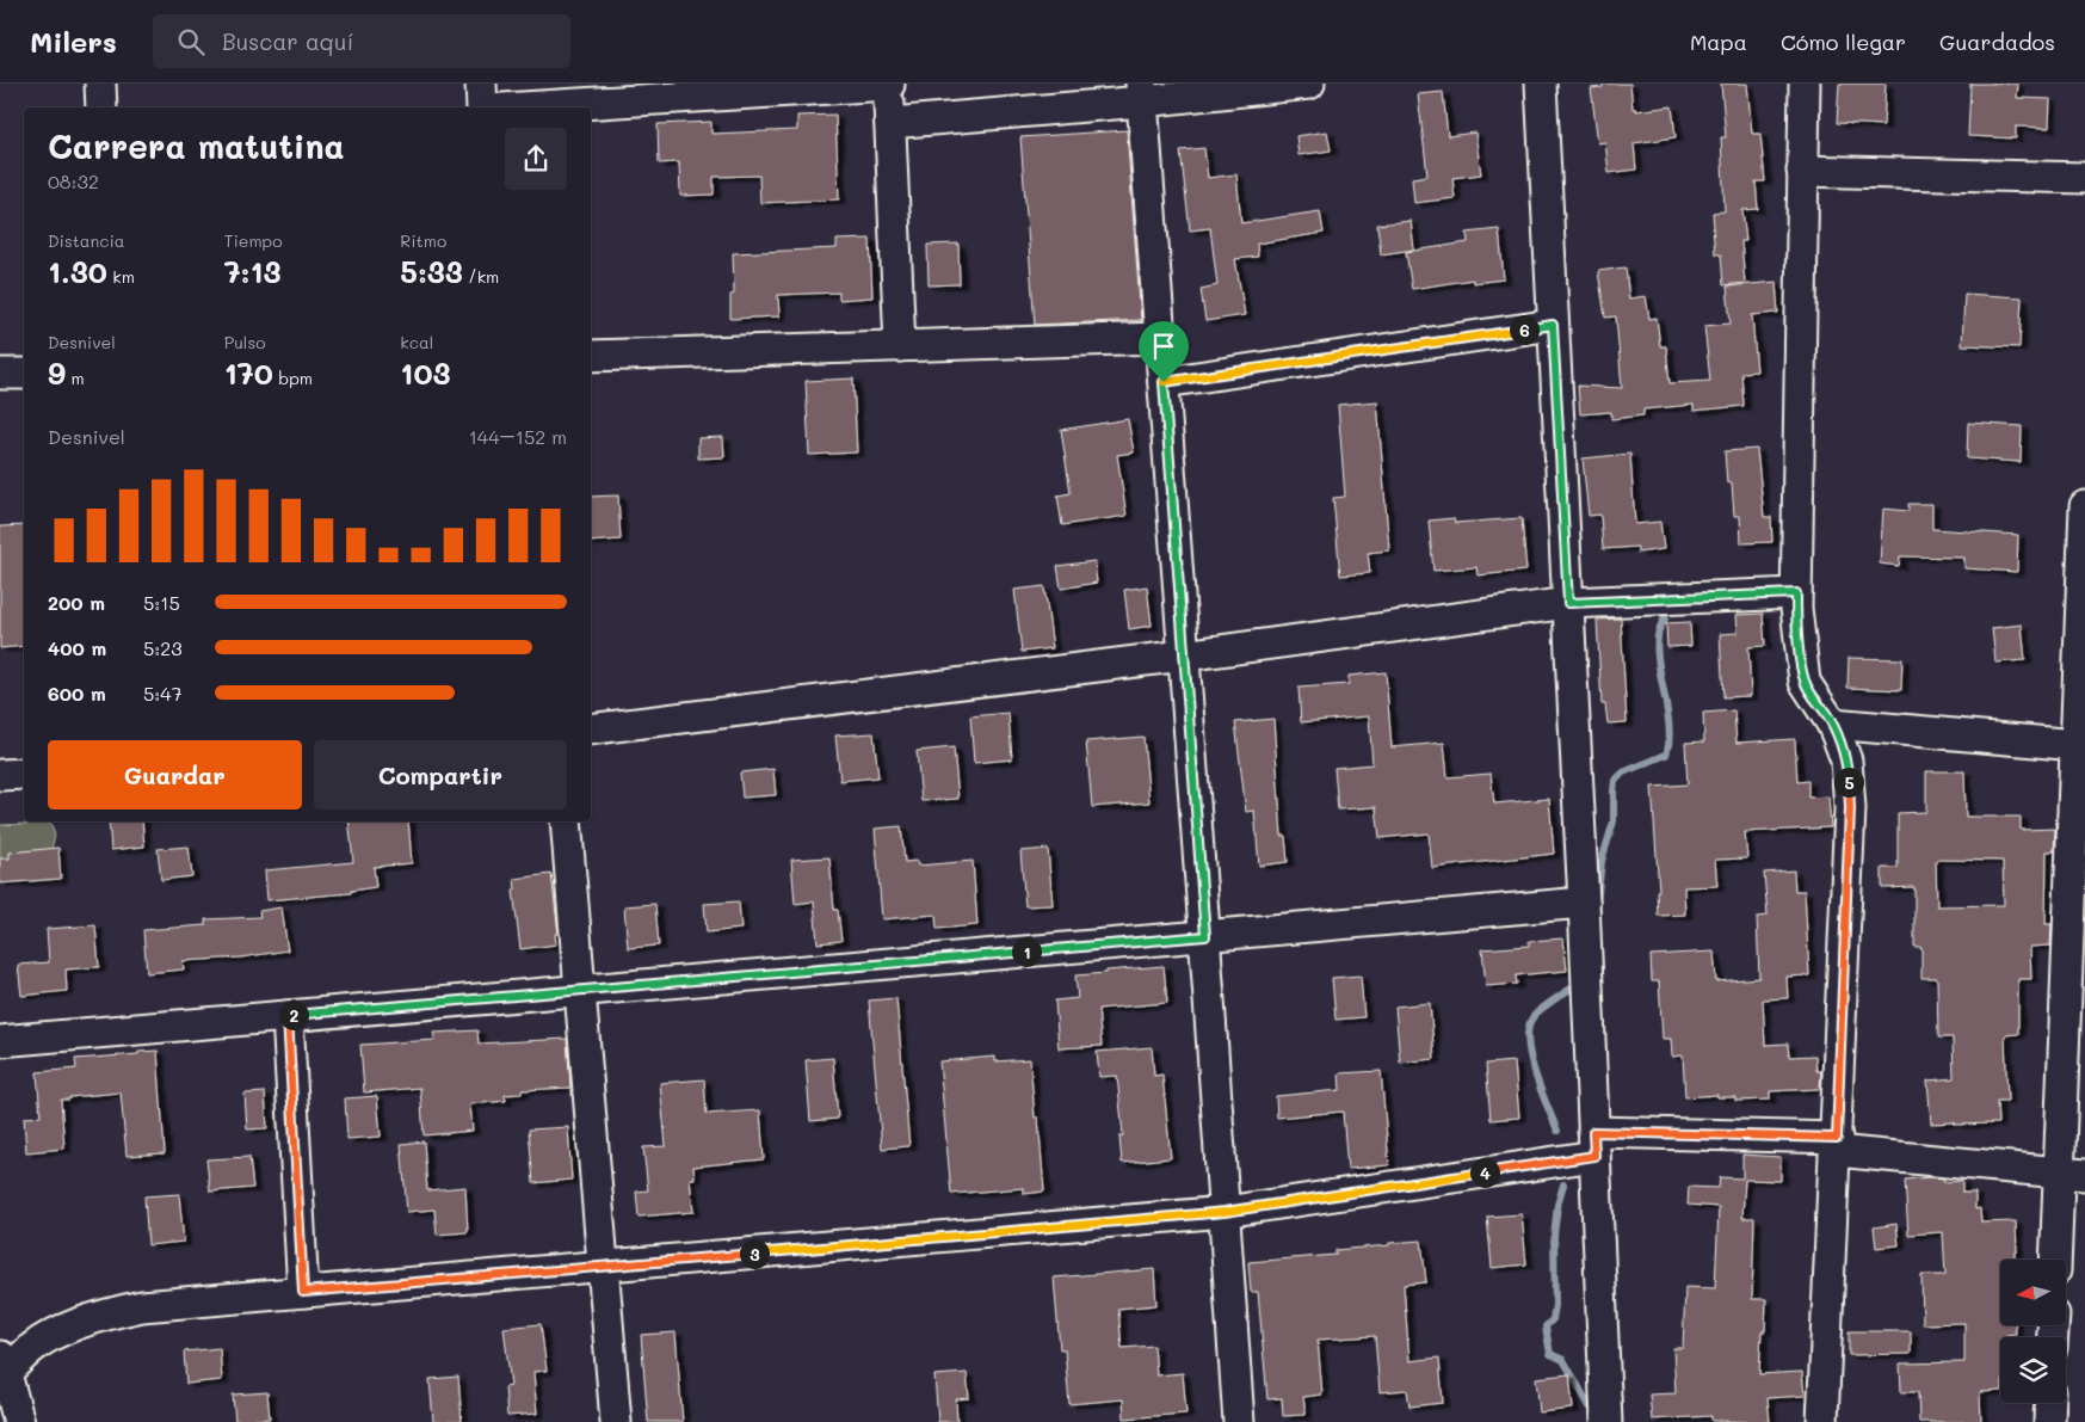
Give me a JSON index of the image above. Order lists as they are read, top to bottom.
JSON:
{
  "north": "left",
  "page": {
    "header": "Milers",
    "search": "Buscar aquí",
    "nav": ["Mapa", "Cómo llegar", "Guardados"],
    "heading": ["Carrera matutina", "08:32"],
    "stats": [
      ["Distancia", "1.30 km"],
      ["Tiempo", "7:13"],
      ["Ritmo", "5:33 /km"],
      ["Desnivel", "9 m"],
      ["Pulso", "170 bpm"],
      ["kcal", "103"]
    ],
    "pins": [
      "6",
      "5",
      "1",
      "2",
      "4",
      "3"
    ],
    "chart": ["Desnivel", "144–152 m"],
    "list": [
      {
        "name": "200 m",
        "note": "5:15"
      },
      {
        "name": "400 m",
        "note": "5:23"
      },
      {
        "name": "600 m",
        "note": "5:47"
      }
    ],
    "buttons": ["Guardar", "Compartir"]
  }
}
